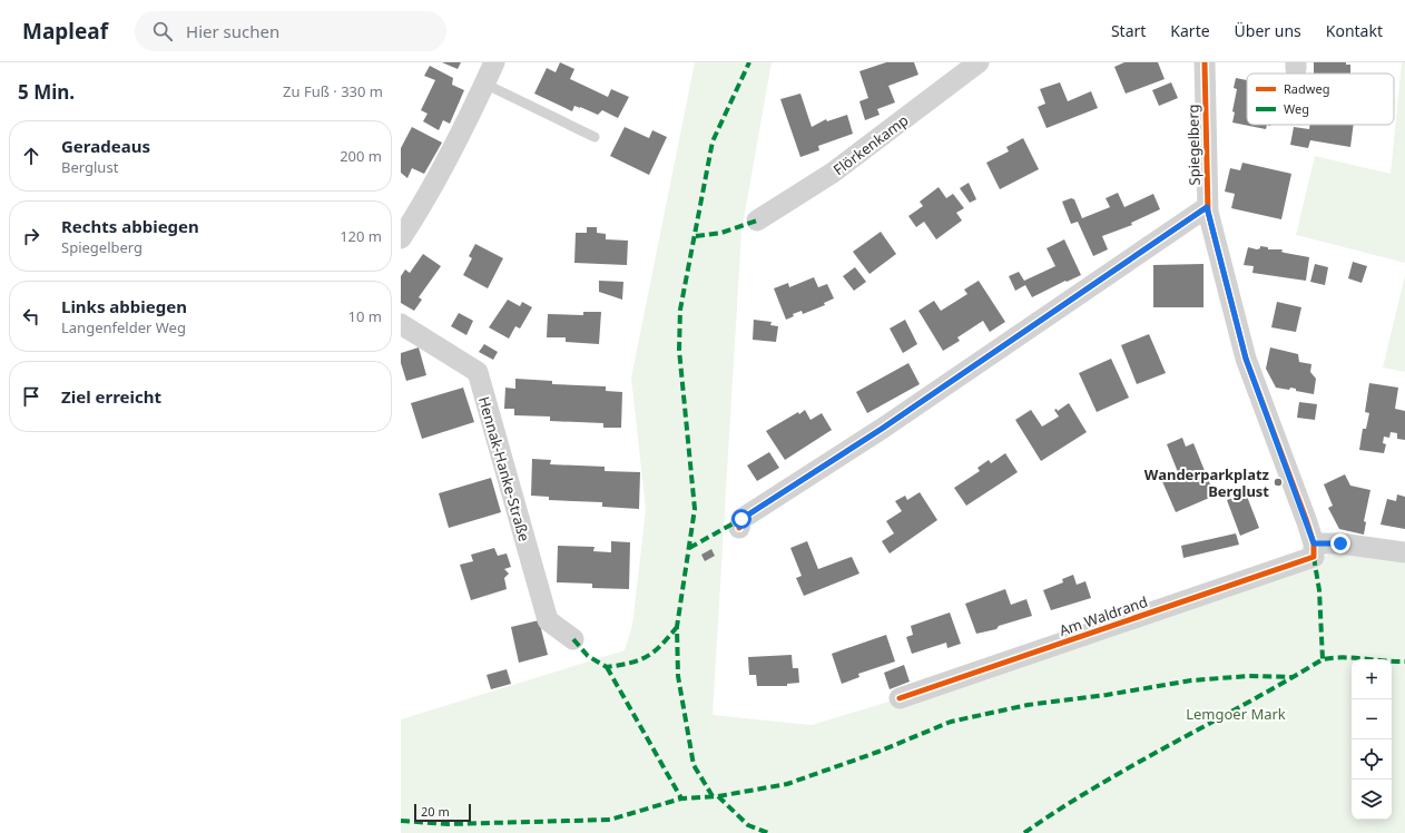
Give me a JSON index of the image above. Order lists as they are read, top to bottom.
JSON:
{
  "streets": {
    "street": [
      "Flörkenkamp",
      "Spiegelberg",
      "Hennak-Hanke-Straße",
      "Am Waldrand"
    ]
  },
  "crossings": [
    ["Spiegelberg", "Am Waldrand"]
  ],
  "parks": ["Lemgoer Mark"],
  "places": ["Wanderparkplatz Berglust"],
  "legend": ["Radweg", "Weg"],
  "scale_bar": "20 m",
  "page": {
    "header": "Mapleaf",
    "search": "Hier suchen",
    "nav": [
      "Start",
      "Karte",
      "Über uns",
      "Kontakt"
    ],
    "heading": ["5 Min.", "Zu Fuß · 330 m"],
    "list": [
      ["Geradeaus", "Berglust", "200 m"],
      ["Rechts abbiegen", "Spiegelberg", "120 m"],
      ["Links abbiegen", "Langenfelder Weg", "10 m"],
      "Ziel erreicht"
    ],
    "map_buttons": ["+", "−"],
    "scale": "20 m"
  }
}
